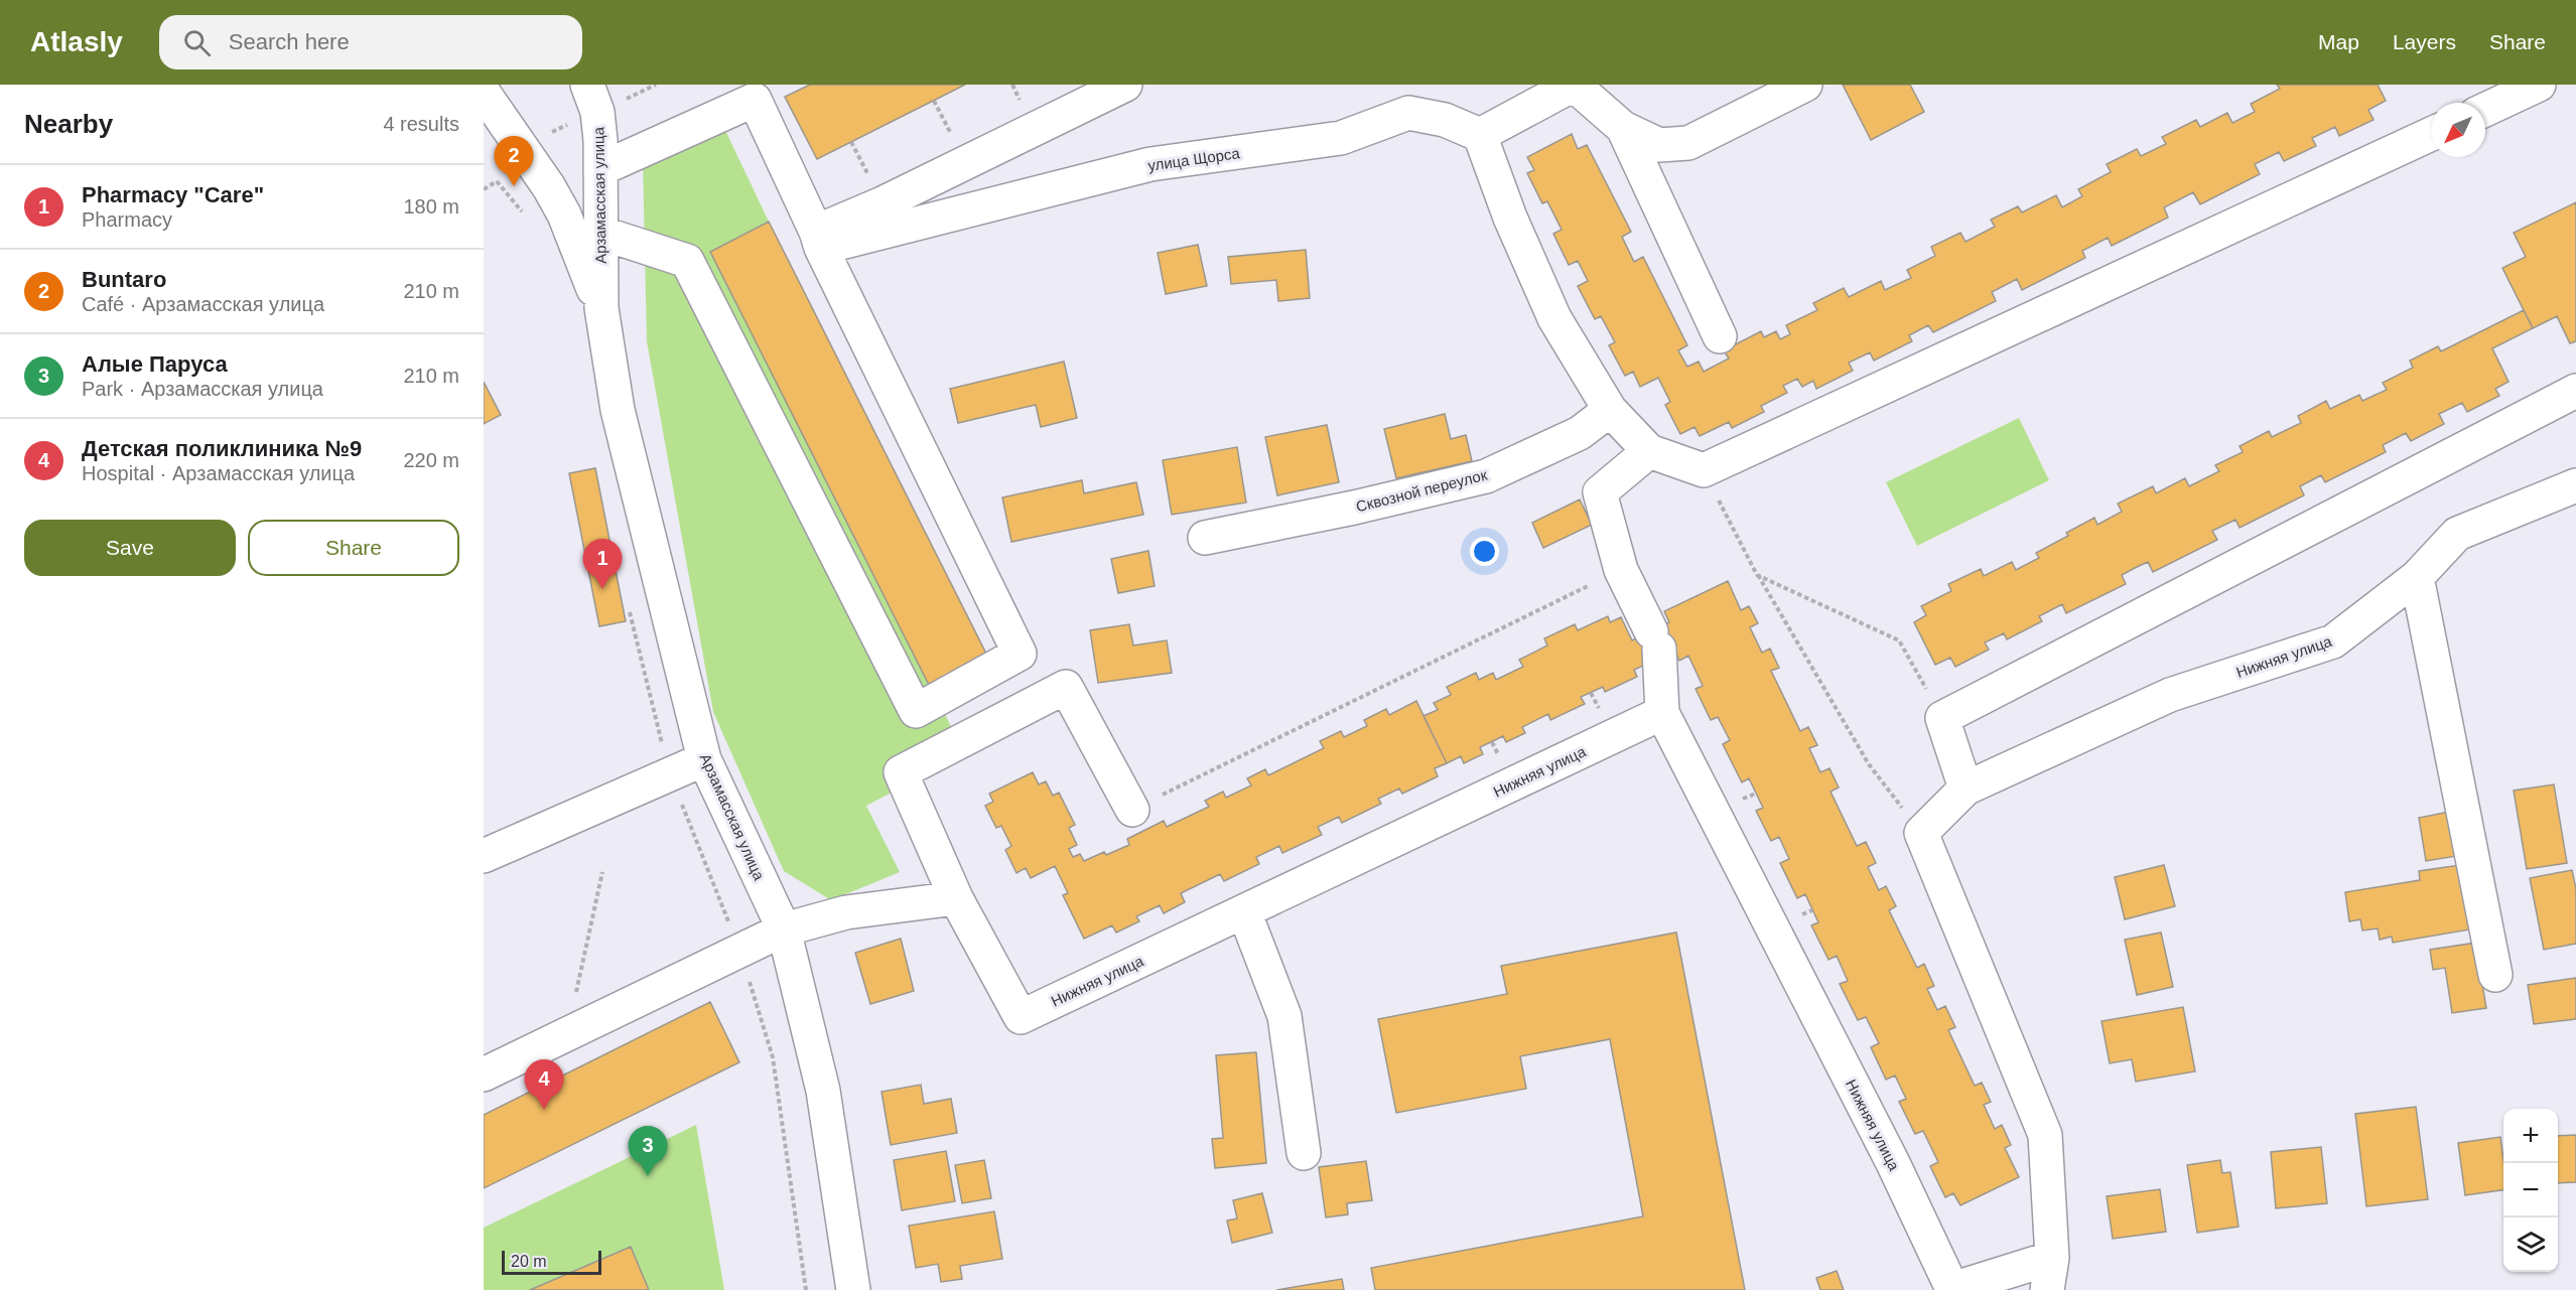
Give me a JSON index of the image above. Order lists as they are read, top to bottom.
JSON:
{
  "streets": {
    "street": [
      "улица Щорса",
      "Арзамасская улица",
      "Сквозной переулок",
      "Нижняя улица"
    ]
  },
  "scale_bar": "20 m",
  "north": "bottom left",
  "page": {
    "header": "Atlasly",
    "search": "Search here",
    "nav": ["Map", "Layers", "Share"],
    "heading": ["Nearby", "4 results"],
    "pins": [
      "2",
      "1",
      "4",
      "3"
    ],
    "list": [
      {
        "mark": "1",
        "name": "Pharmacy \"Care\"",
        "note": "Pharmacy",
        "value": "180 m"
      },
      {
        "mark": "2",
        "name": "Buntaro",
        "note": "Café · Арзамасская улица",
        "value": "210 m"
      },
      {
        "mark": "3",
        "name": "Алые Паруса",
        "note": "Park · Арзамасская улица",
        "value": "210 m"
      },
      {
        "mark": "4",
        "name": "Детская поликлиника №9",
        "note": "Hospital · Арзамасская улица",
        "value": "220 m"
      }
    ],
    "buttons": ["Save", "Share"],
    "map_buttons": ["+", "−"],
    "scale": "20 m"
  }
}
